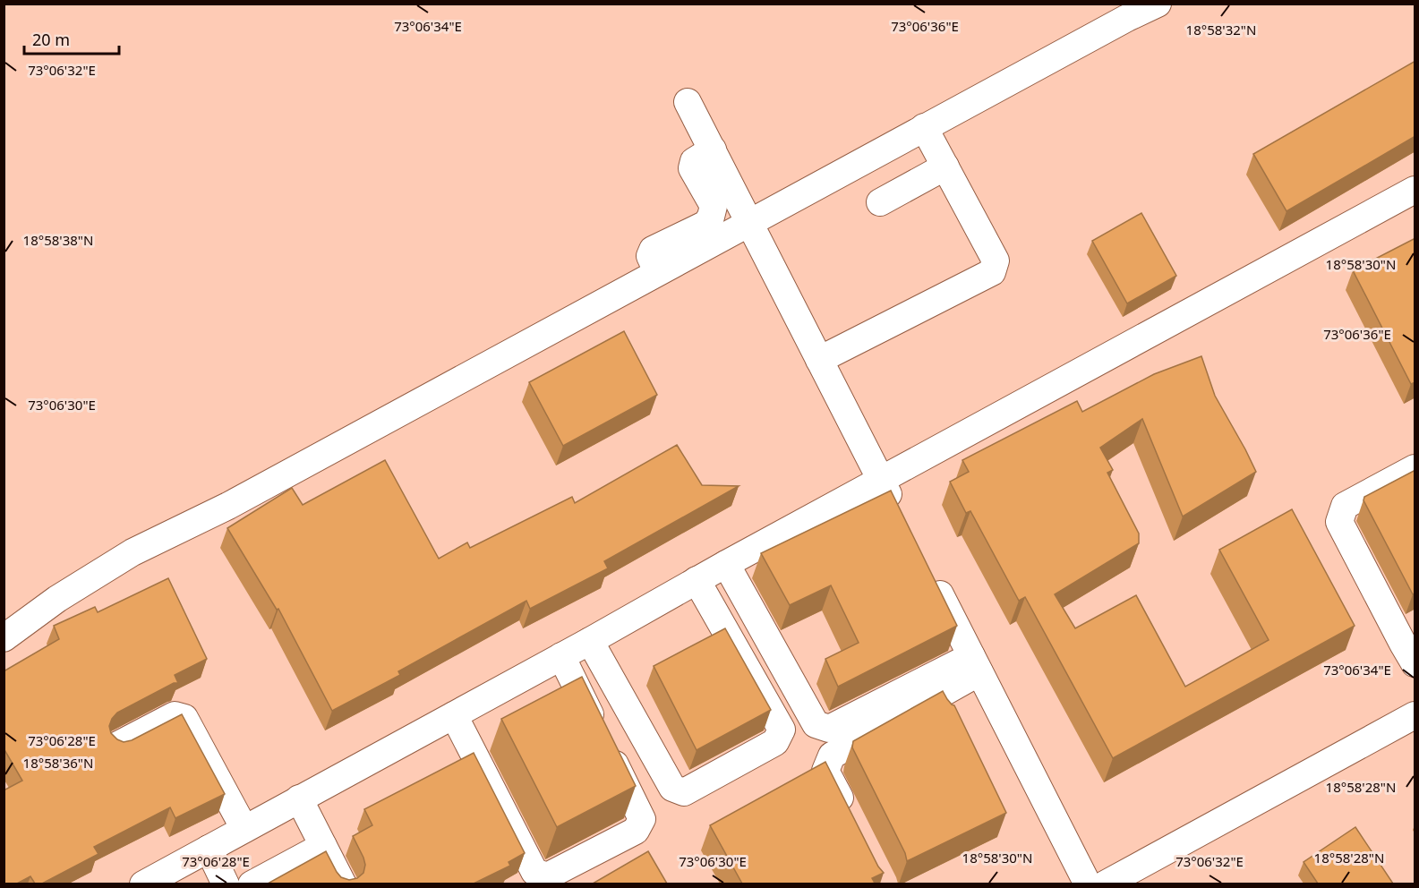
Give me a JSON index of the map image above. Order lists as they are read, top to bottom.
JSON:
{
  "scale_bar": "20 m",
  "coordinates": [
    "73°06'34\"E",
    "73°06'36\"E",
    "18°58'32\"N",
    "73°06'32\"E",
    "18°58'38\"N",
    "18°58'30\"N",
    "73°06'30\"E",
    "73°06'28\"E",
    "18°58'36\"N",
    "18°58'28\"N"
  ]
}
